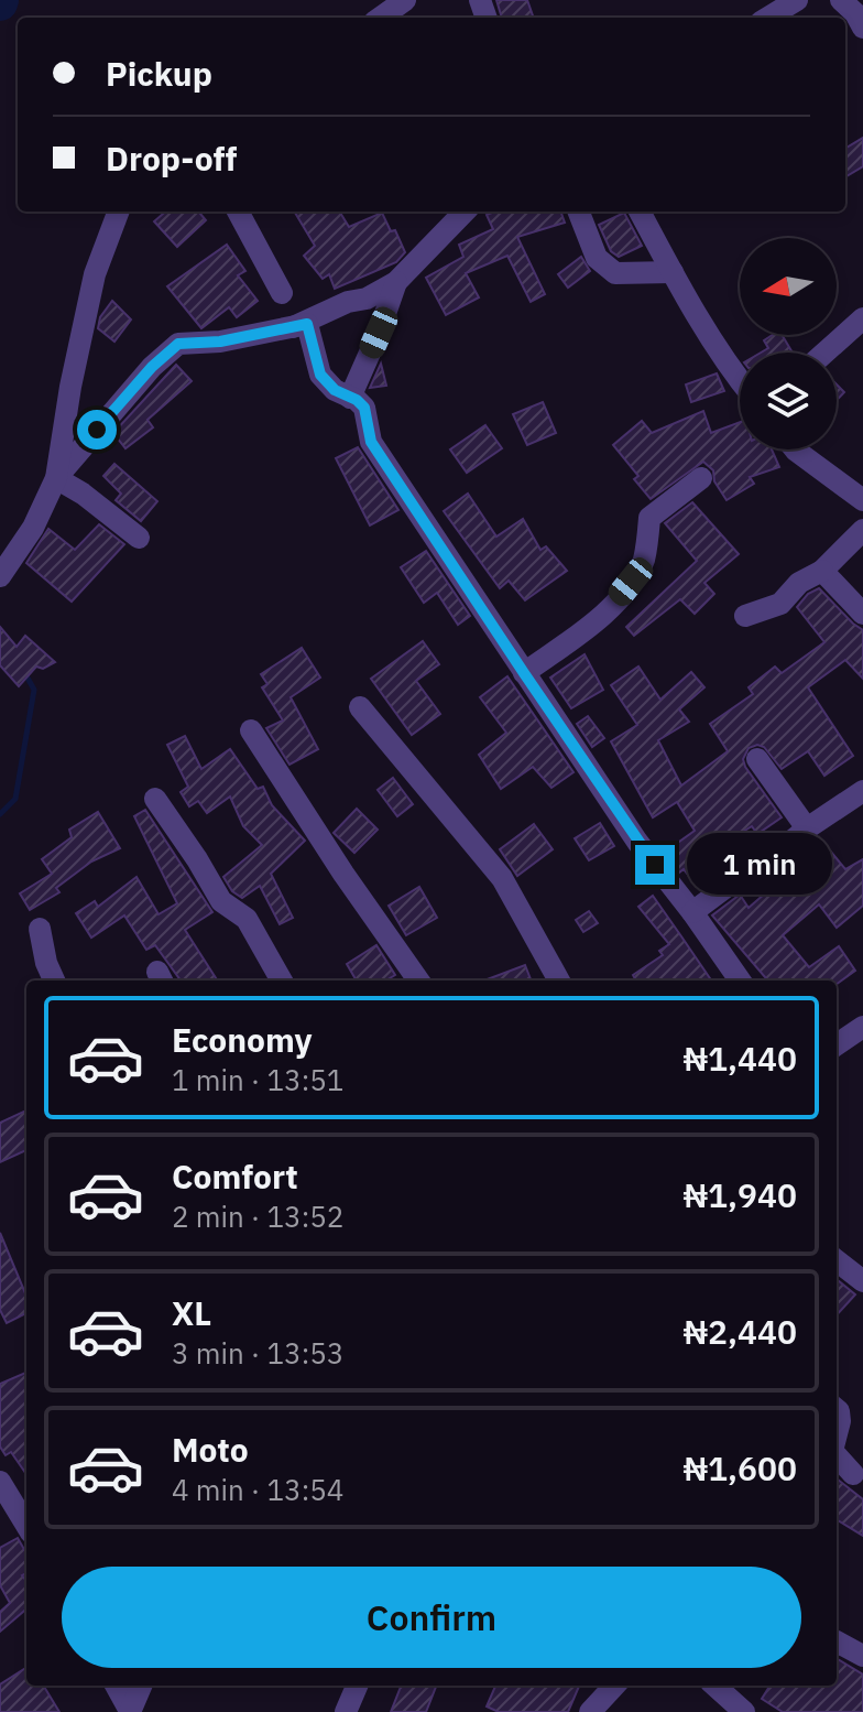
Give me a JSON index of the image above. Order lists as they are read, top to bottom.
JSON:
{
  "north": "left",
  "page": {
    "banner": ["Pickup", "Drop-off"],
    "bubble": "1 min",
    "list": [
      {
        "name": "Economy",
        "note": "1 min · 13:51",
        "value": "₦1,440"
      },
      {
        "name": "Comfort",
        "note": "2 min · 13:52",
        "value": "₦1,940"
      },
      {
        "name": "XL",
        "note": "3 min · 13:53",
        "value": "₦2,440"
      },
      {
        "name": "Moto",
        "note": "4 min · 13:54",
        "value": "₦1,600"
      }
    ],
    "buttons": "Confirm"
  }
}
